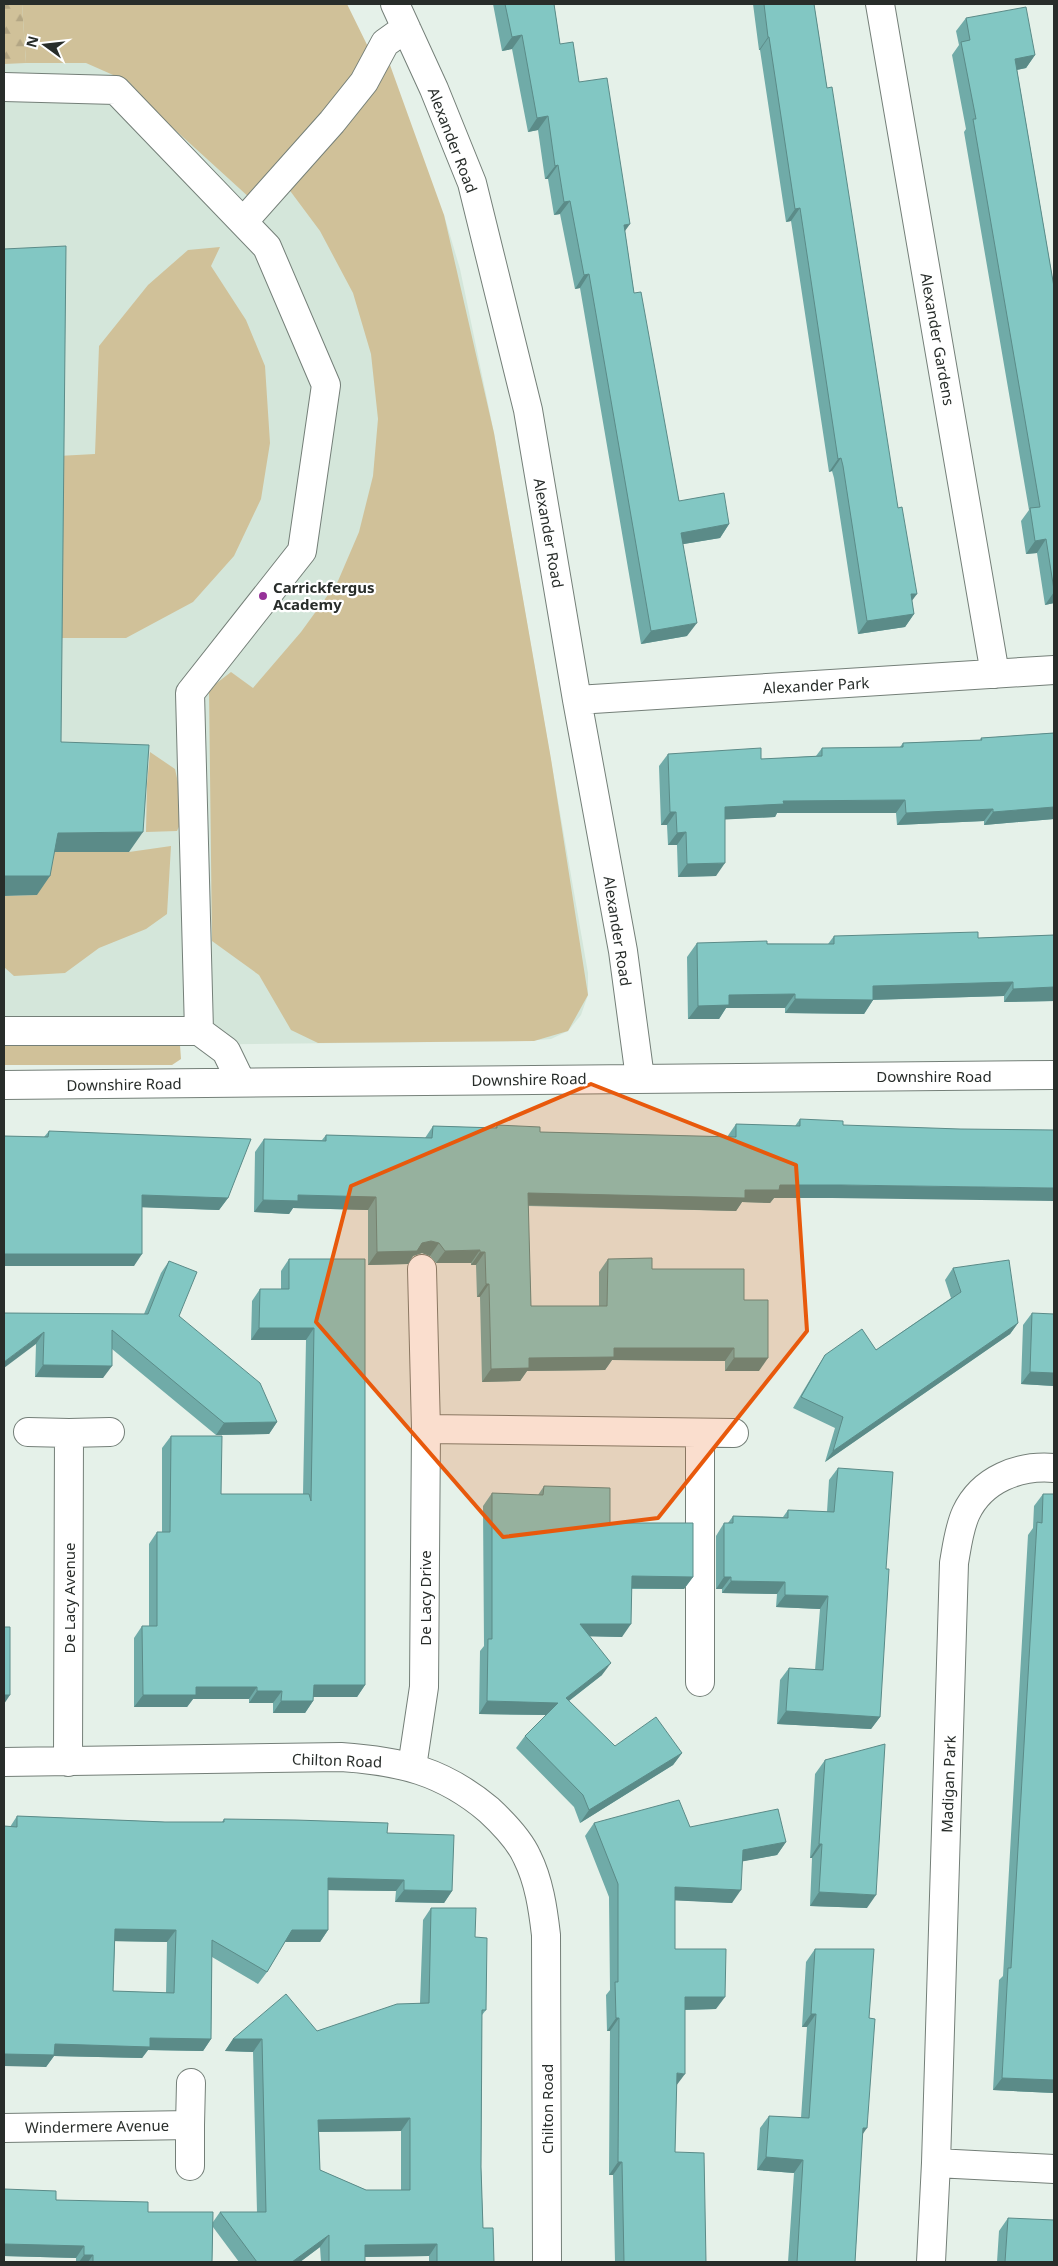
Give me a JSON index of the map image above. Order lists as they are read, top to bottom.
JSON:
{
  "streets": {
    "street": [
      "Alexander Road",
      "Alexander Gardens",
      "Alexander Park",
      "Downshire Road",
      "De Lacy Avenue",
      "De Lacy Drive",
      "Chilton Road",
      "Madigan Park",
      "Windermere Avenue"
    ]
  },
  "crossings": [
    ["Alexander Road", "Alexander Park"],
    ["Alexander Road", "Downshire Road"],
    ["Alexander Gardens", "Alexander Park"],
    ["De Lacy Avenue", "Chilton Road"],
    ["De Lacy Drive", "Chilton Road"]
  ],
  "places": ["Carrickfergus Academy"],
  "north": "left"
}
